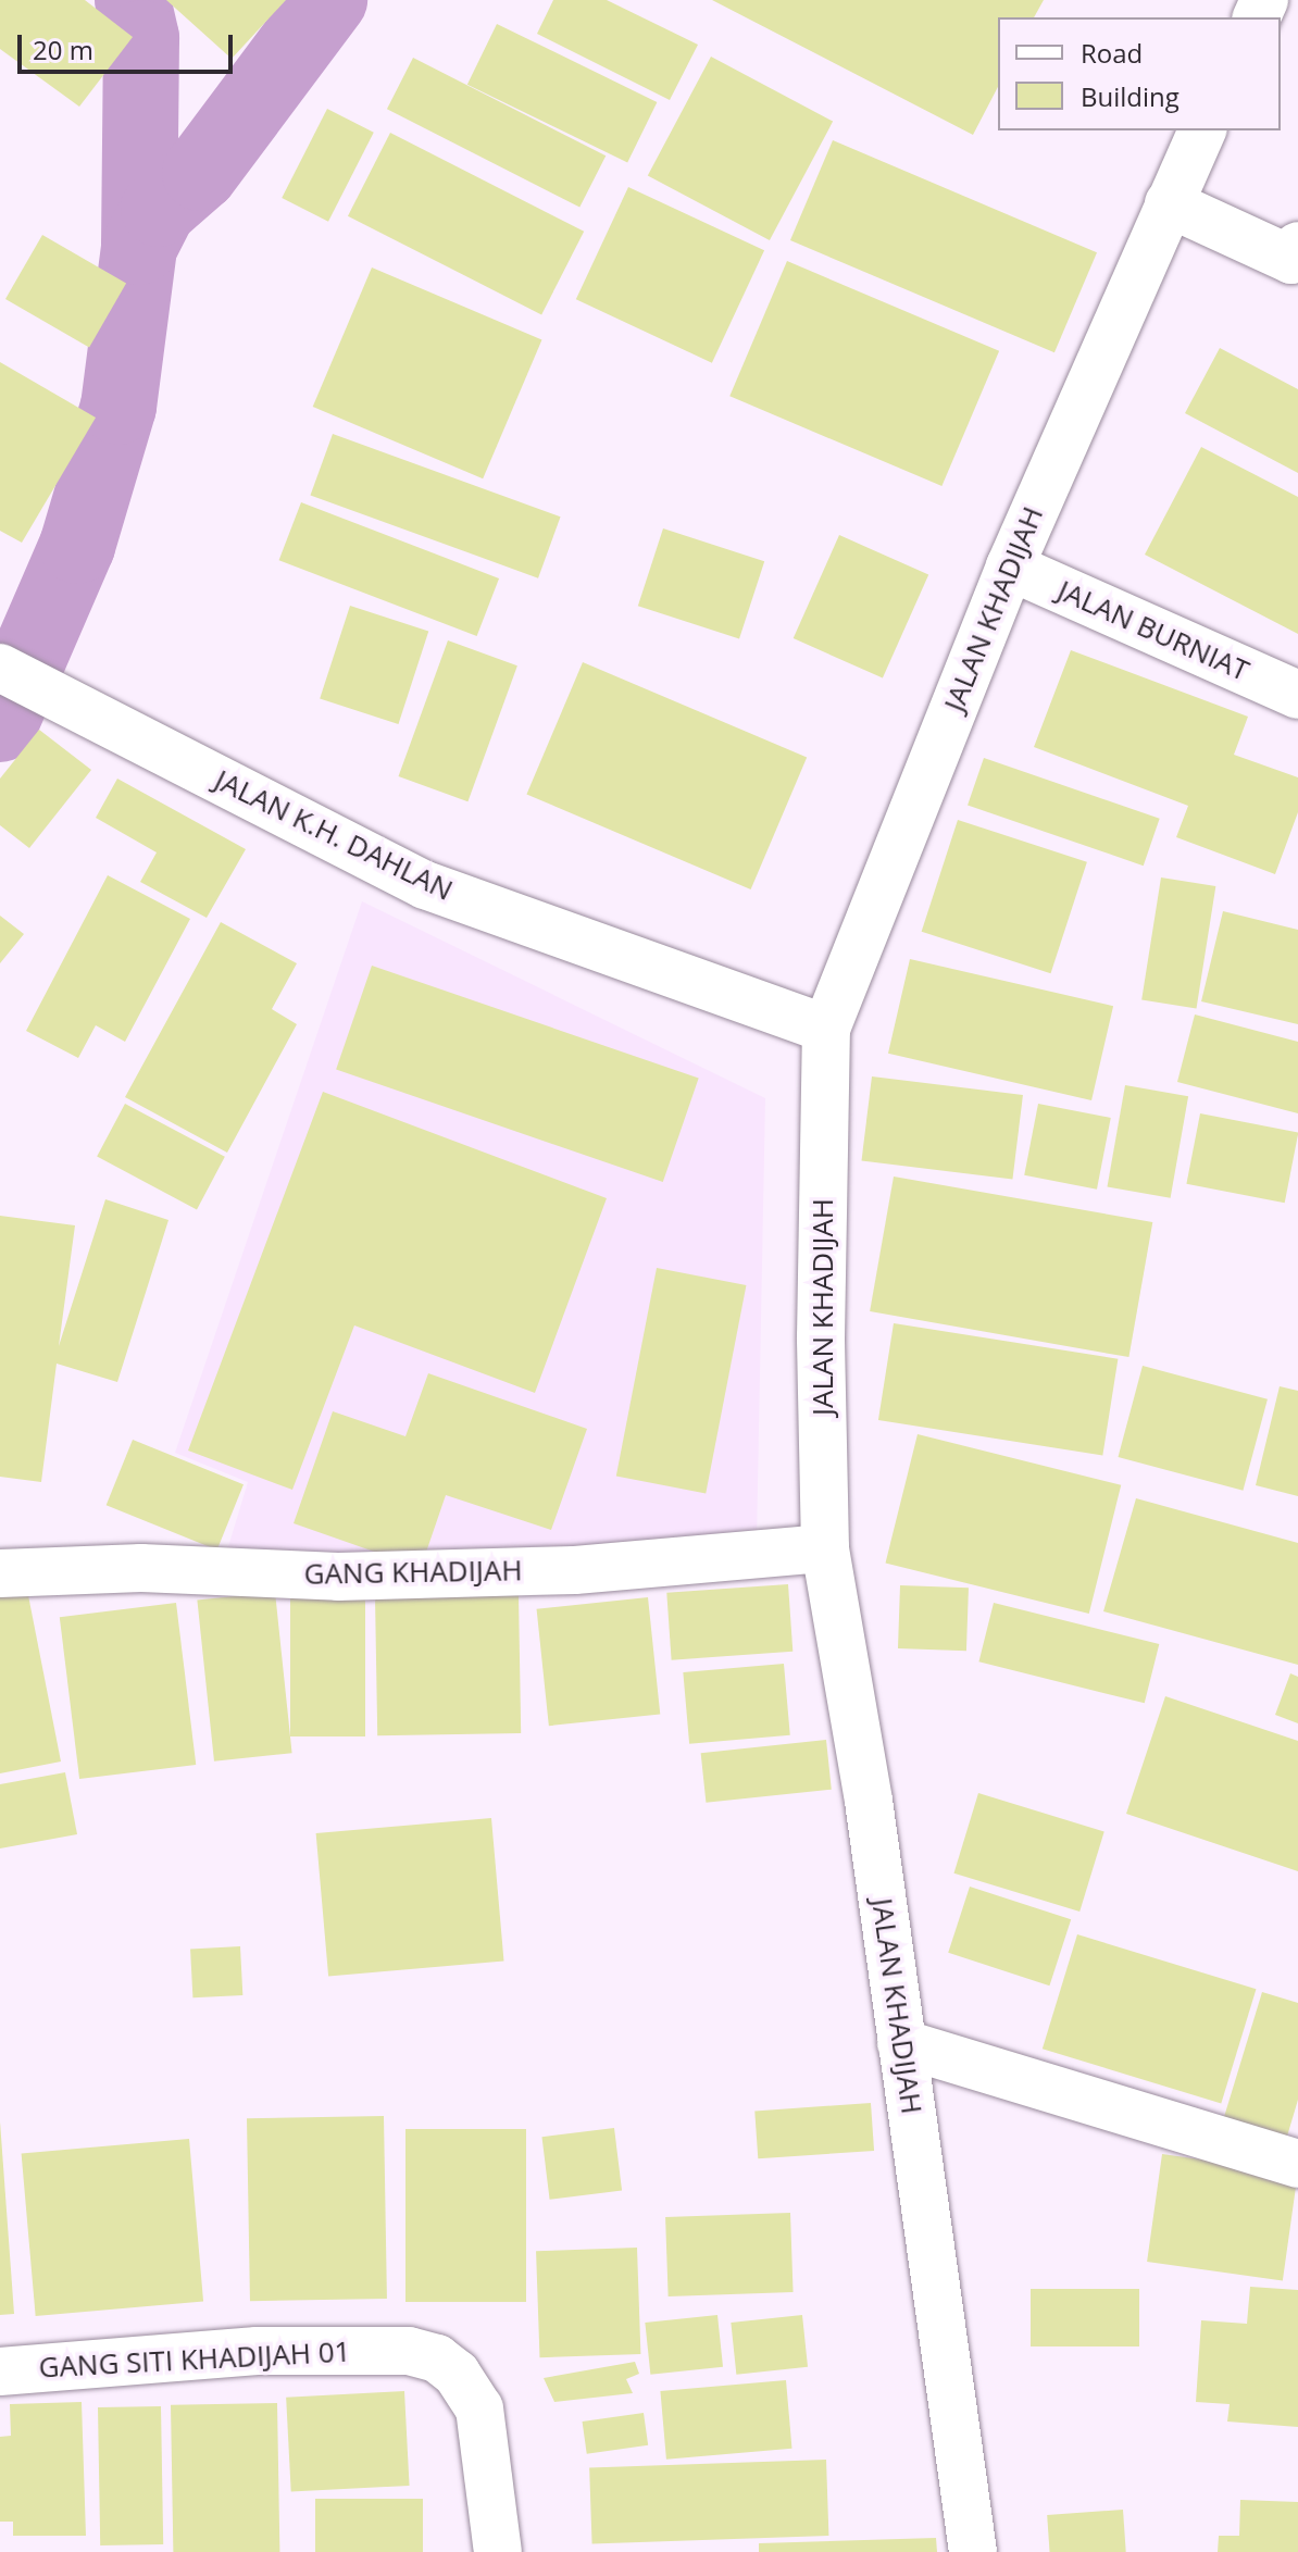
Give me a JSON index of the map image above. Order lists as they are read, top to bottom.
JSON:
{
  "streets": {
    "street": [
      "JALAN KHADIJAH",
      "JALAN BURNIAT",
      "JALAN K.H. DAHLAN",
      "GANG KHADIJAH",
      "GANG SITI KHADIJAH 01"
    ]
  },
  "crossings": [
    ["JALAN KHADIJAH", "JALAN BURNIAT"],
    ["JALAN KHADIJAH", "JALAN K.H. DAHLAN"],
    ["JALAN KHADIJAH", "GANG KHADIJAH"]
  ],
  "legend": ["Road", "Building"],
  "scale_bar": "20 m"
}
